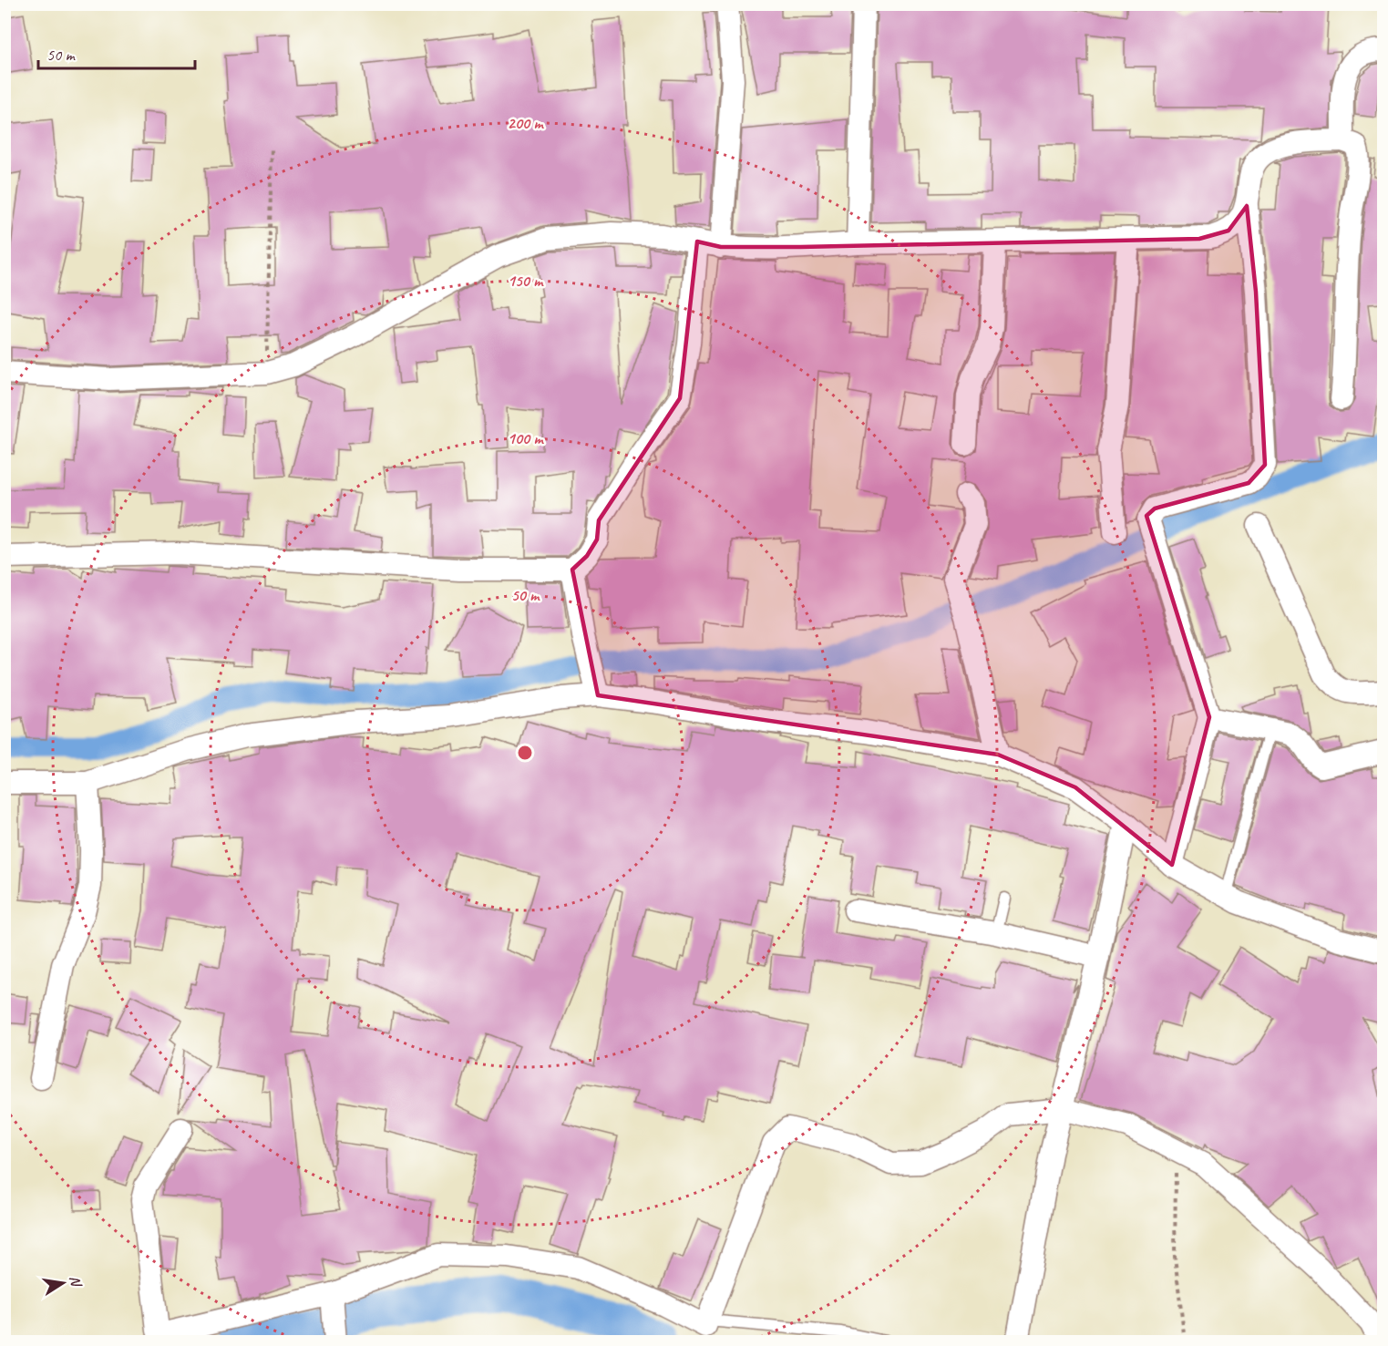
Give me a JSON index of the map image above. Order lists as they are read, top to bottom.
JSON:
{
  "scale_bar": "50 m",
  "north": "right",
  "rings": [
    "200 m",
    "150 m",
    "100 m",
    "50 m"
  ]
}
